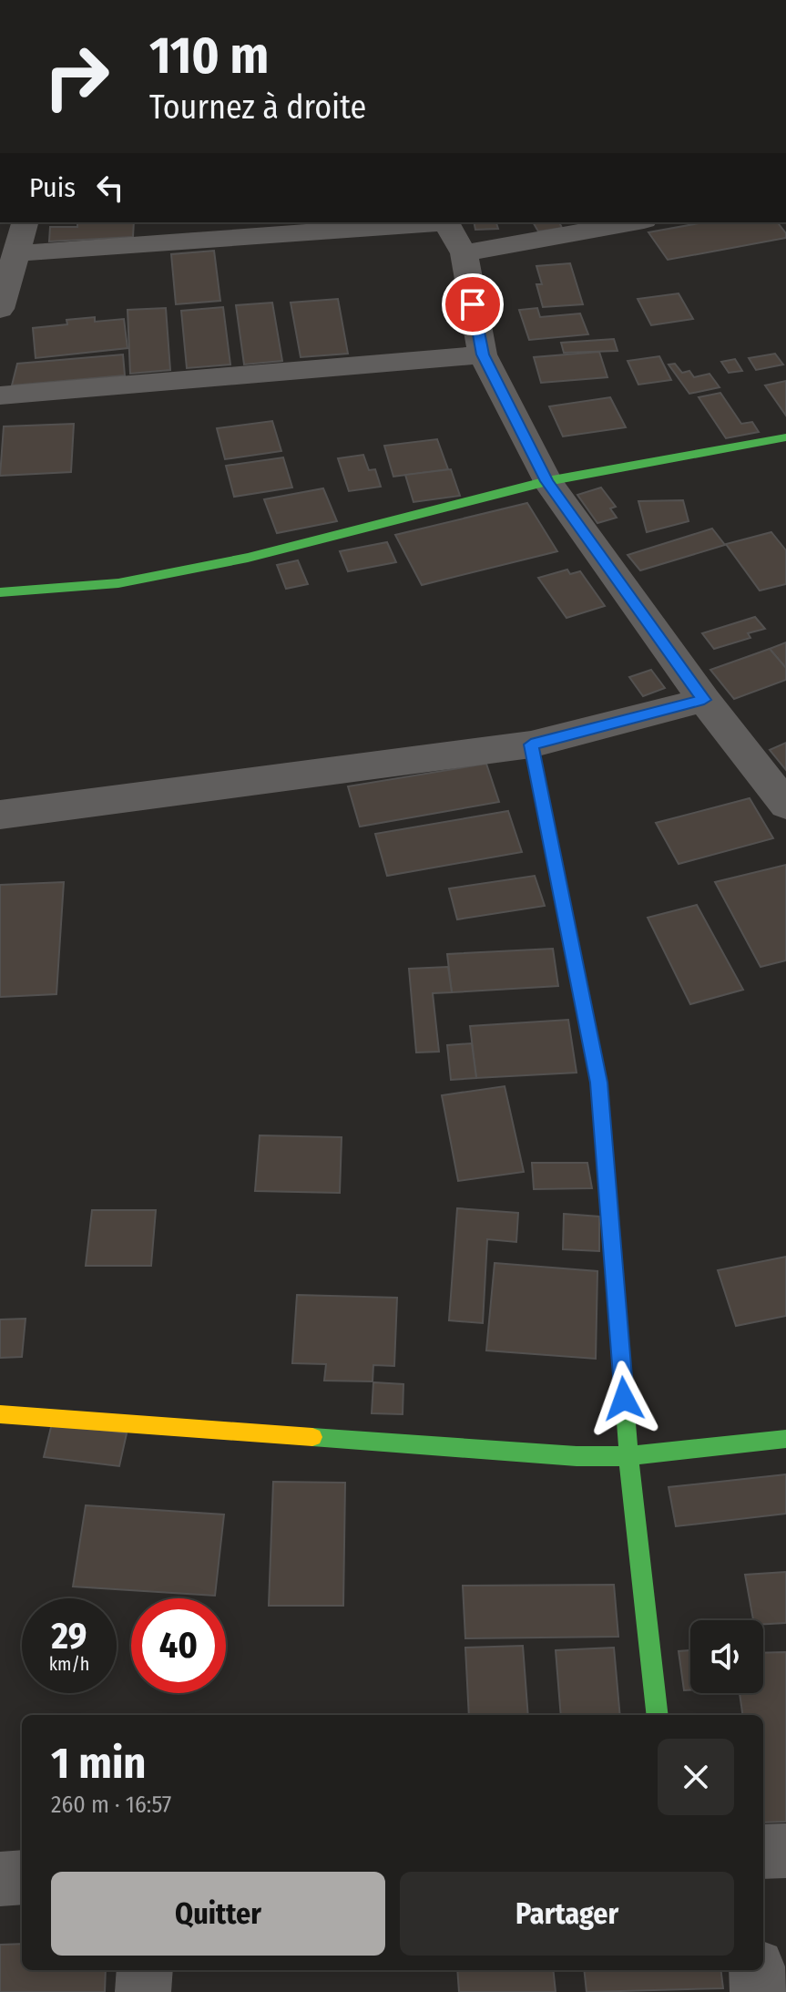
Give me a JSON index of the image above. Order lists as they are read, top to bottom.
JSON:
{
  "page": {
    "turn": ["110 m", "Tournez à droite"],
    "then": "Puis",
    "speed": "29 km/h",
    "limit": "40",
    "heading": ["1 min", "260 m · 16:57"],
    "buttons": ["Quitter", "Partager"]
  }
}
